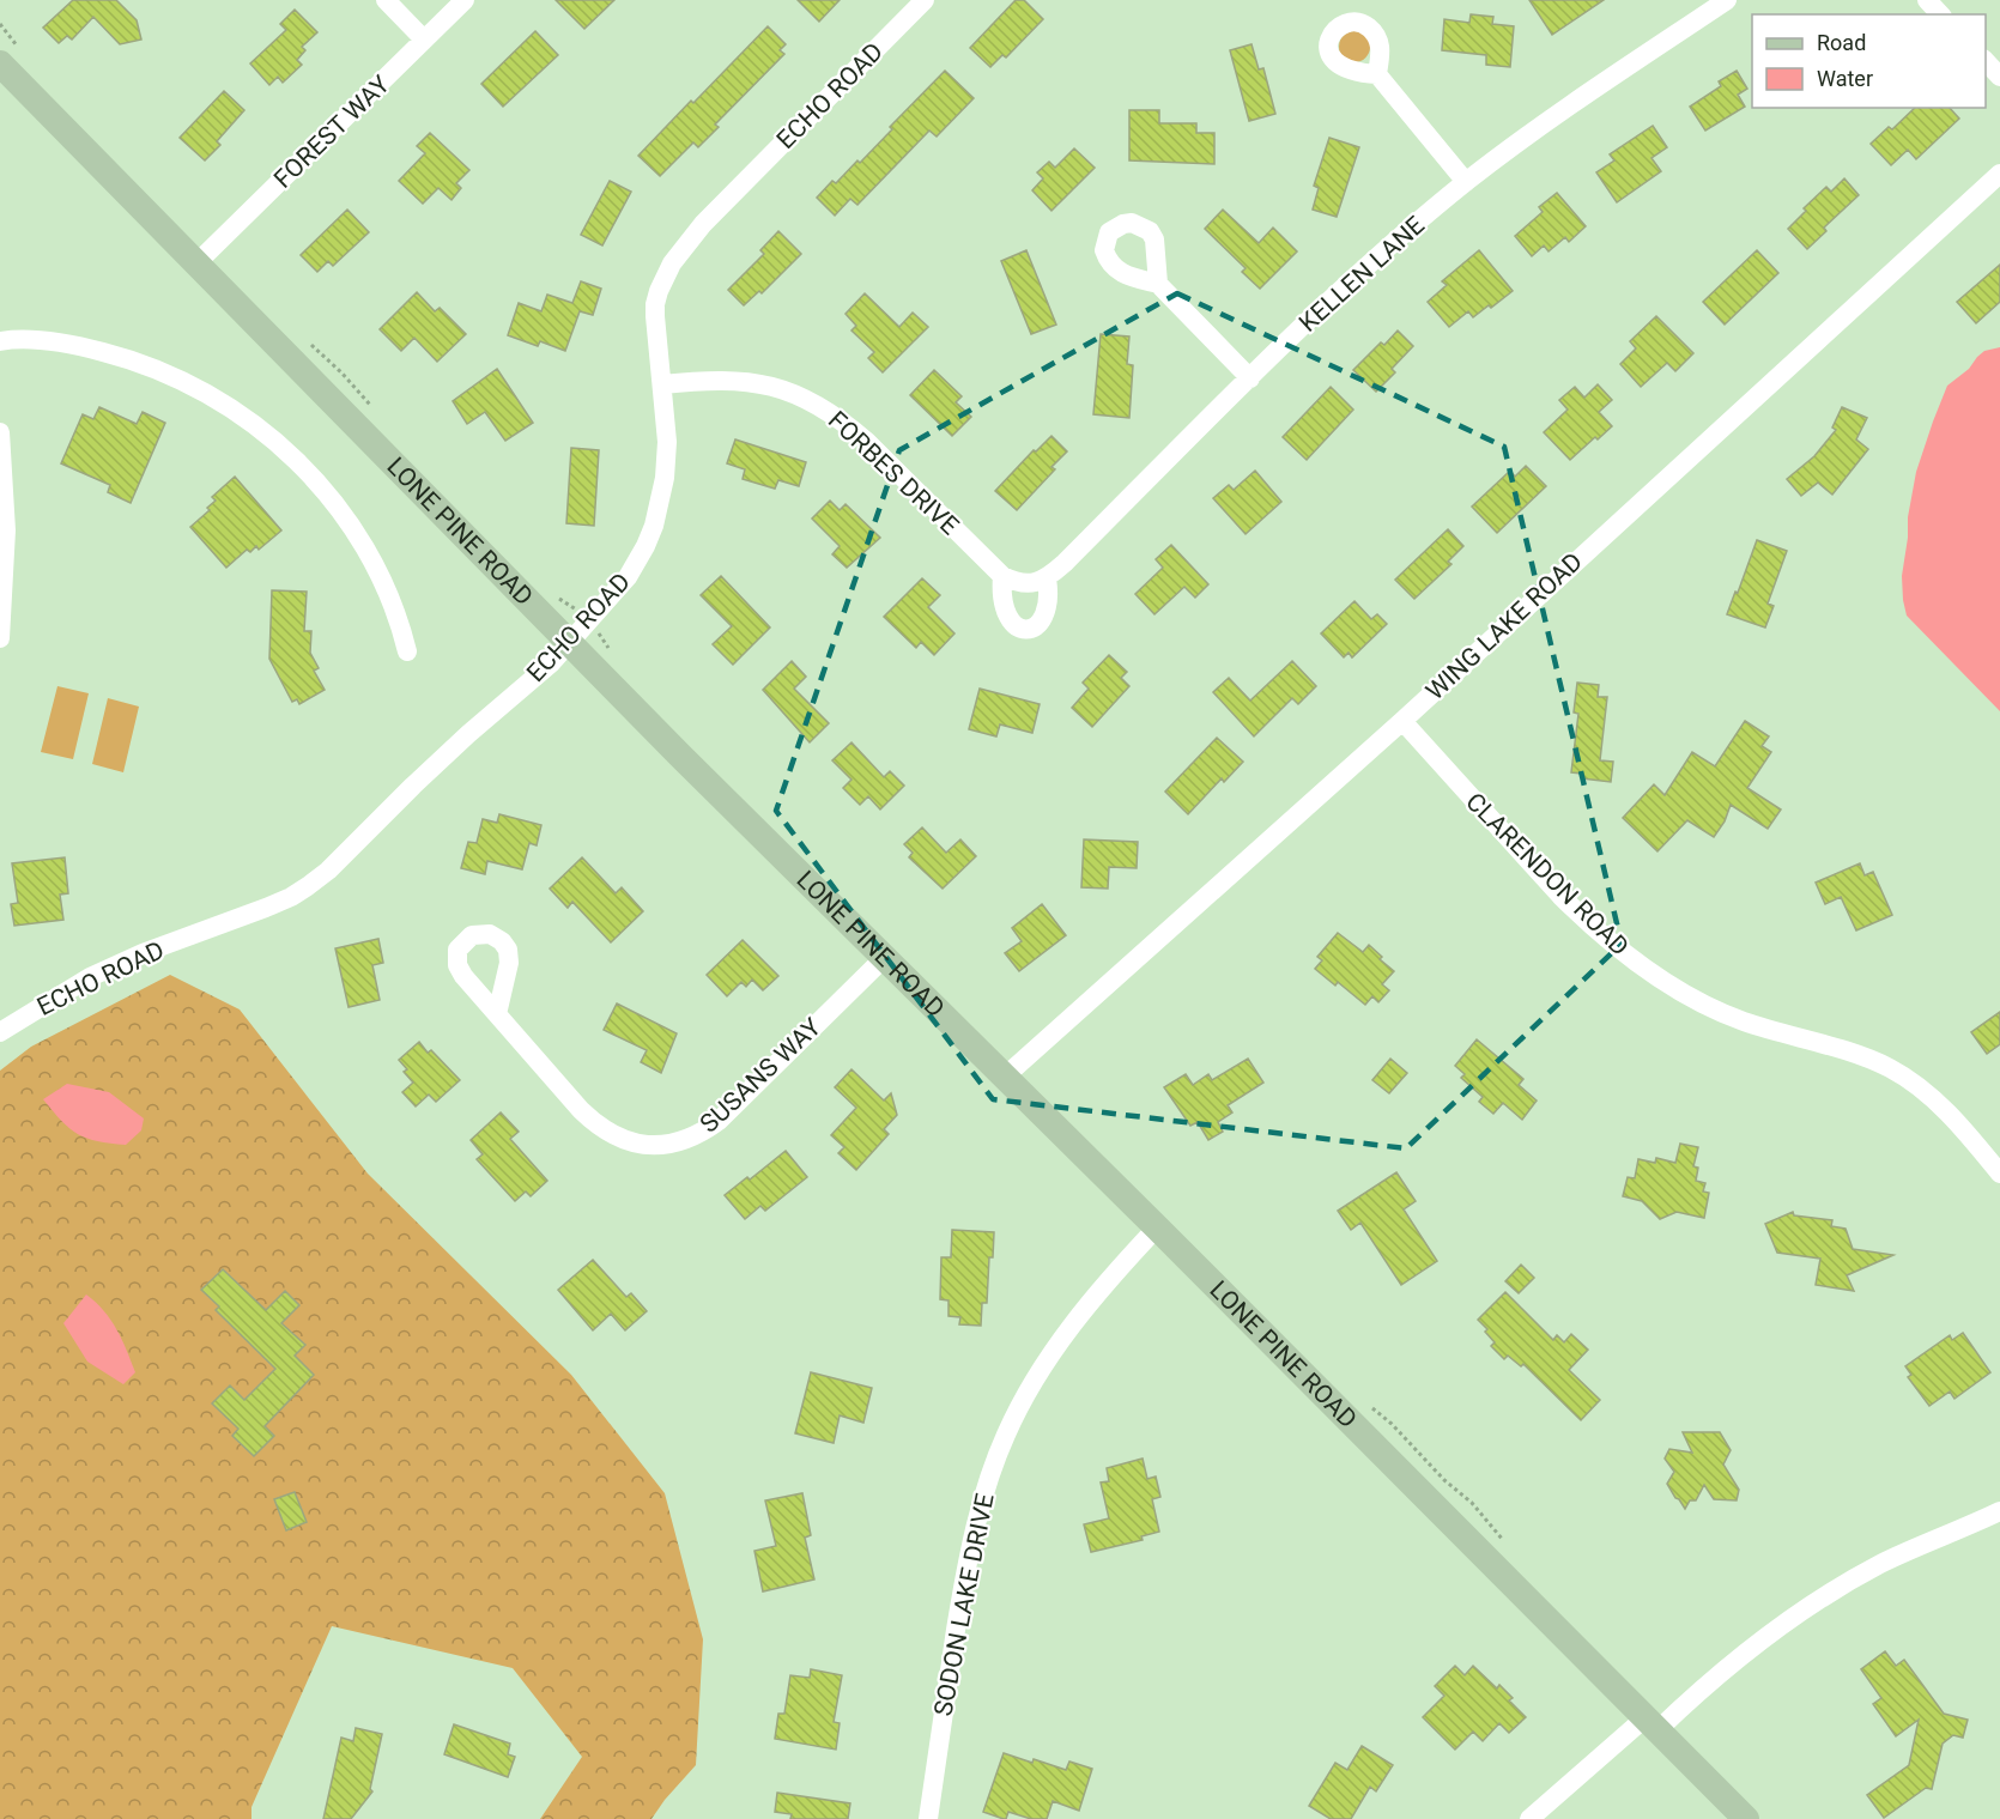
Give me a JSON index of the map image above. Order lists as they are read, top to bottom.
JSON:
{
  "streets": {
    "street": [
      "ECHO ROAD",
      "FOREST WAY",
      "KELLEN LANE",
      "FORBES DRIVE",
      "LONE PINE ROAD",
      "WING LAKE ROAD",
      "CLARENDON ROAD",
      "SUSANS WAY",
      "SODON LAKE DRIVE"
    ]
  },
  "crossings": [
    ["ECHO ROAD", "FORBES DRIVE"],
    ["ECHO ROAD", "LONE PINE ROAD"],
    ["FOREST WAY", "LONE PINE ROAD"],
    ["KELLEN LANE", "FORBES DRIVE"],
    ["LONE PINE ROAD", "WING LAKE ROAD"],
    ["LONE PINE ROAD", "SUSANS WAY"],
    ["LONE PINE ROAD", "SODON LAKE DRIVE"],
    ["WING LAKE ROAD", "CLARENDON ROAD"]
  ],
  "legend": ["Road", "Water"]
}
